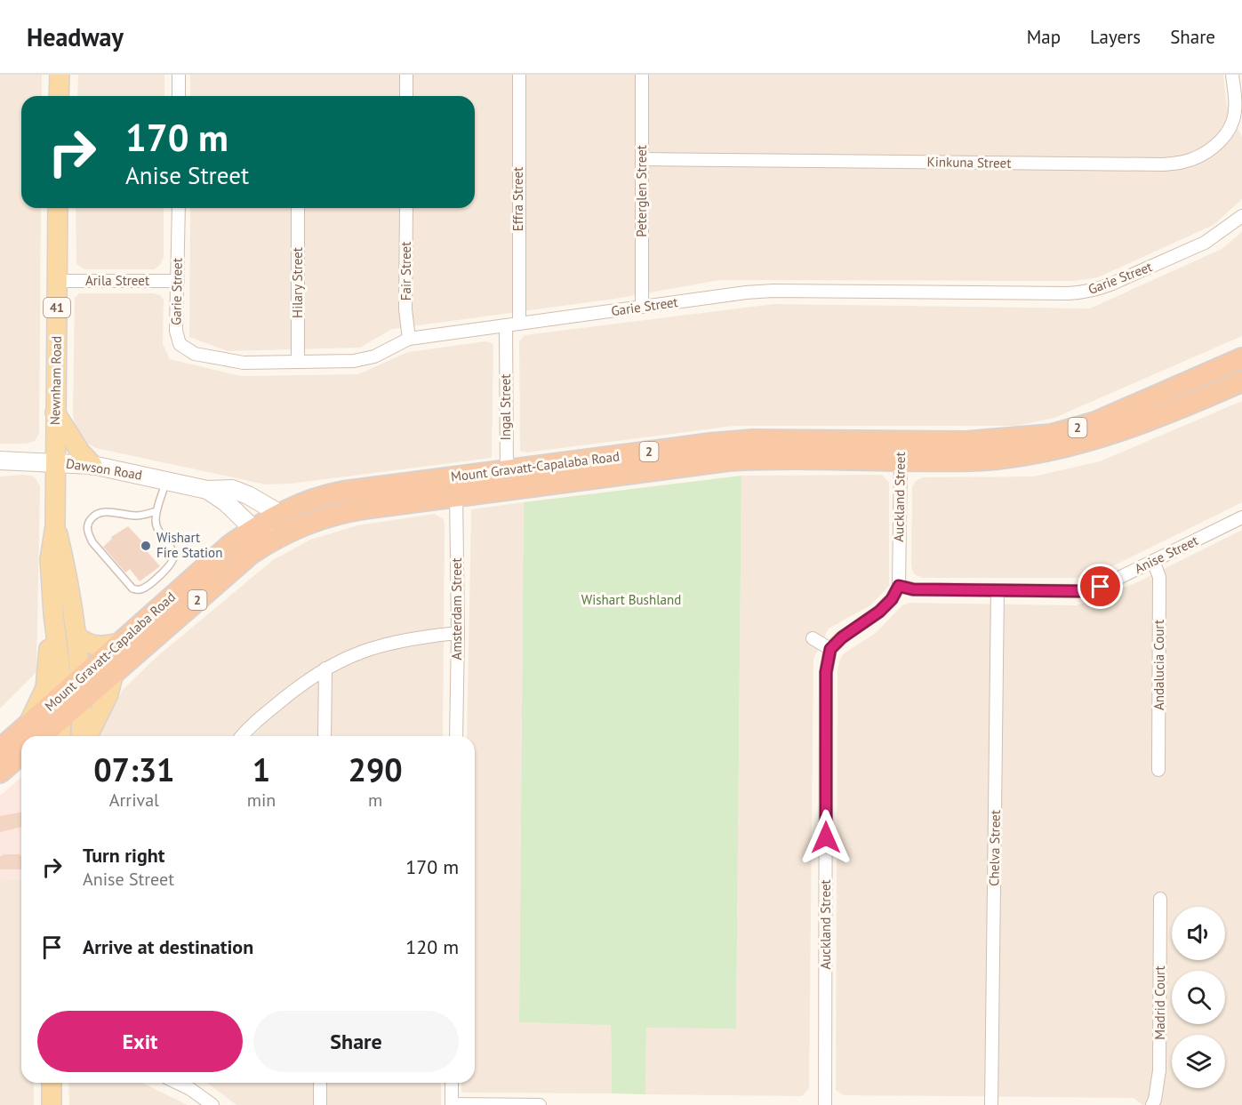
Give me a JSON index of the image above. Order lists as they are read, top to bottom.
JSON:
{
  "streets": {
    "highway": ["2", "Mount Gravatt-Capalaba Road"],
    "main road": ["41", "Newnham Road", "Dawson Road"],
    "street": [
      "Kinkuna Street",
      "Peterglen Street",
      "Effra Street",
      "Fair Street",
      "Garie Street",
      "Arila Street",
      "Hilary Street",
      "Ingal Street",
      "Auckland Street",
      "Anise Street",
      "Amsterdam Street",
      "Andalucia Court",
      "Chelva Street",
      "Madrid Court"
    ]
  },
  "crossings": [
    ["Kinkuna Street", "Peterglen Street"],
    ["Peterglen Street", "Garie Street"],
    ["Effra Street", "Garie Street"],
    ["Fair Street", "Garie Street"],
    ["Garie Street", "Arila Street"],
    ["Garie Street", "Hilary Street"],
    ["Garie Street", "Ingal Street"],
    ["Arila Street", "Newnham Road"],
    ["Newnham Road", "Mount Gravatt-Capalaba Road"],
    ["Newnham Road", "Dawson Road"],
    ["Ingal Street", "Mount Gravatt-Capalaba Road"],
    ["Mount Gravatt-Capalaba Road", "Dawson Road"],
    ["Mount Gravatt-Capalaba Road", "Auckland Street"],
    ["Mount Gravatt-Capalaba Road", "Amsterdam Street"],
    ["Auckland Street", "Anise Street"],
    ["Anise Street", "Andalucia Court"],
    ["Anise Street", "Chelva Street"]
  ],
  "parks": ["Wishart Bushland"],
  "places": ["Wishart Fire Station"],
  "page": {
    "header": "Headway",
    "nav": ["Map", "Layers", "Share"],
    "turn": ["170 m", "Anise Street"],
    "eta": [
      "07:31",
      "Arrival",
      "1",
      "min",
      "290",
      "m"
    ],
    "list": [
      {
        "name": "Turn right",
        "note": "Anise Street",
        "value": "170 m"
      },
      {
        "name": "Arrive at destination",
        "value": "120 m"
      }
    ],
    "buttons": ["Exit", "Share"]
  }
}
